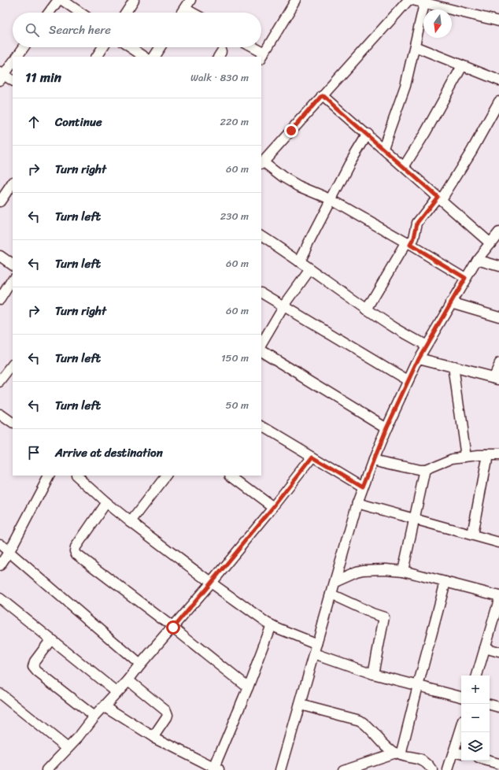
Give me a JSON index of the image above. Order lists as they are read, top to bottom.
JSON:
{
  "north": "bottom",
  "page": {
    "search": "Search here",
    "heading": ["11 min", "Walk · 830 m"],
    "list": [
      ["Continue", "220 m"],
      ["Turn right", "60 m"],
      ["Turn left", "230 m"],
      ["Turn left", "60 m"],
      ["Turn right", "60 m"],
      ["Turn left", "150 m"],
      ["Turn left", "50 m"],
      "Arrive at destination"
    ],
    "map_buttons": ["+", "−"]
  }
}
